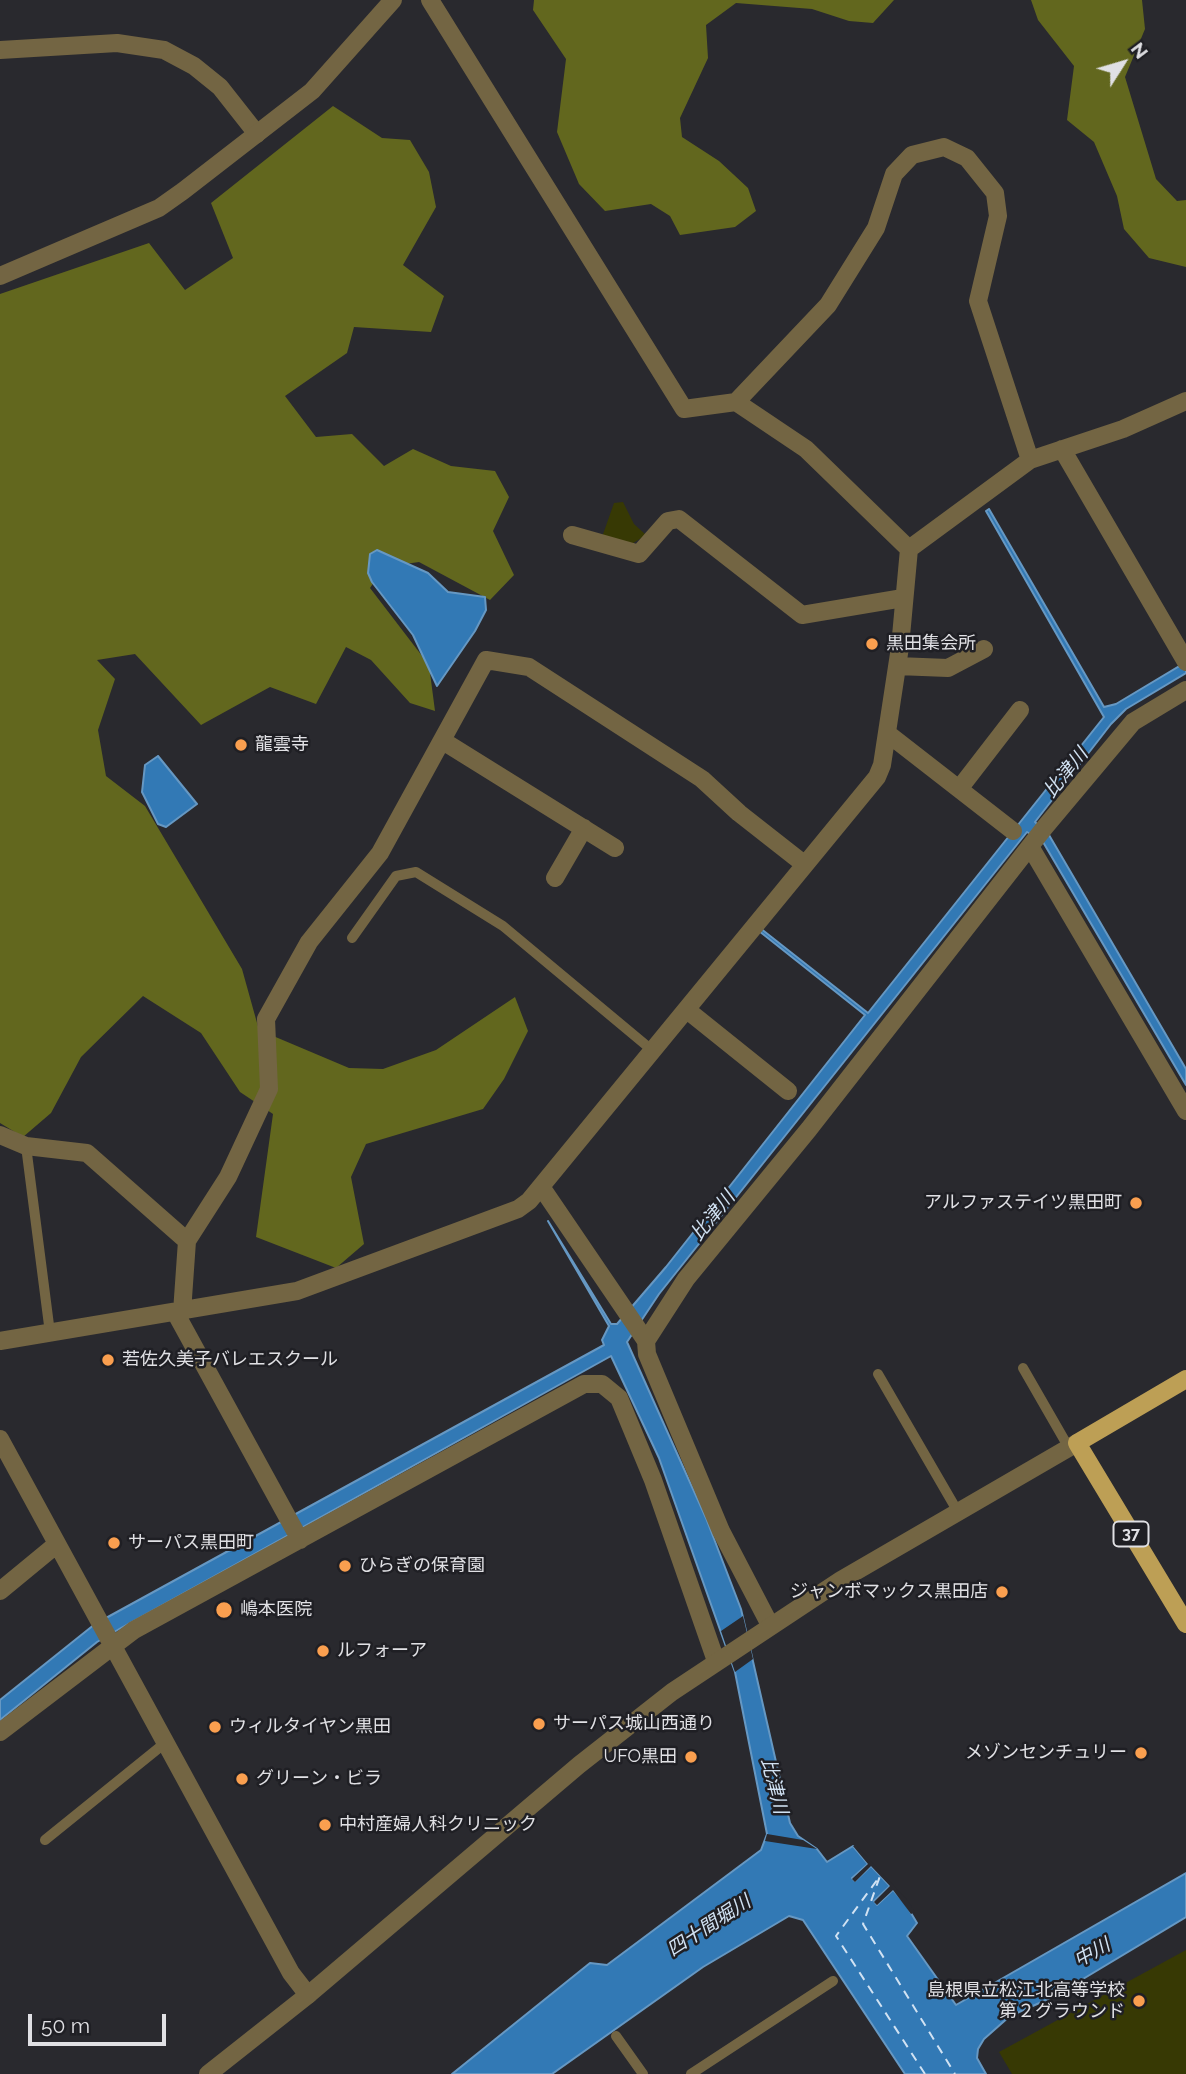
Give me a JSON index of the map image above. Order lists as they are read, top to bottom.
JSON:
{
  "streets": {
    "main road": ["37"]
  },
  "water": ["比津川", "四十間堀川", "中川"],
  "places": [
    "黒田集会所",
    "龍雲寺",
    "アルファステイツ黒田町",
    "若佐久美子バレエスクール",
    "サーパス黒田町",
    "ひらぎの保育園",
    "ジャンボマックス黒田店",
    "嶋本医院",
    "ルフォーア",
    "サーパス城山西通り",
    "ウィルタイヤン黒田",
    "メゾンセンチュリー",
    "UFO黒田",
    "グリーン・ビラ",
    "中村産婦人科クリニック",
    "島根県立松江北高等学校 第２グラウンド"
  ],
  "scale_bar": "50 m",
  "north": "top right"
}
